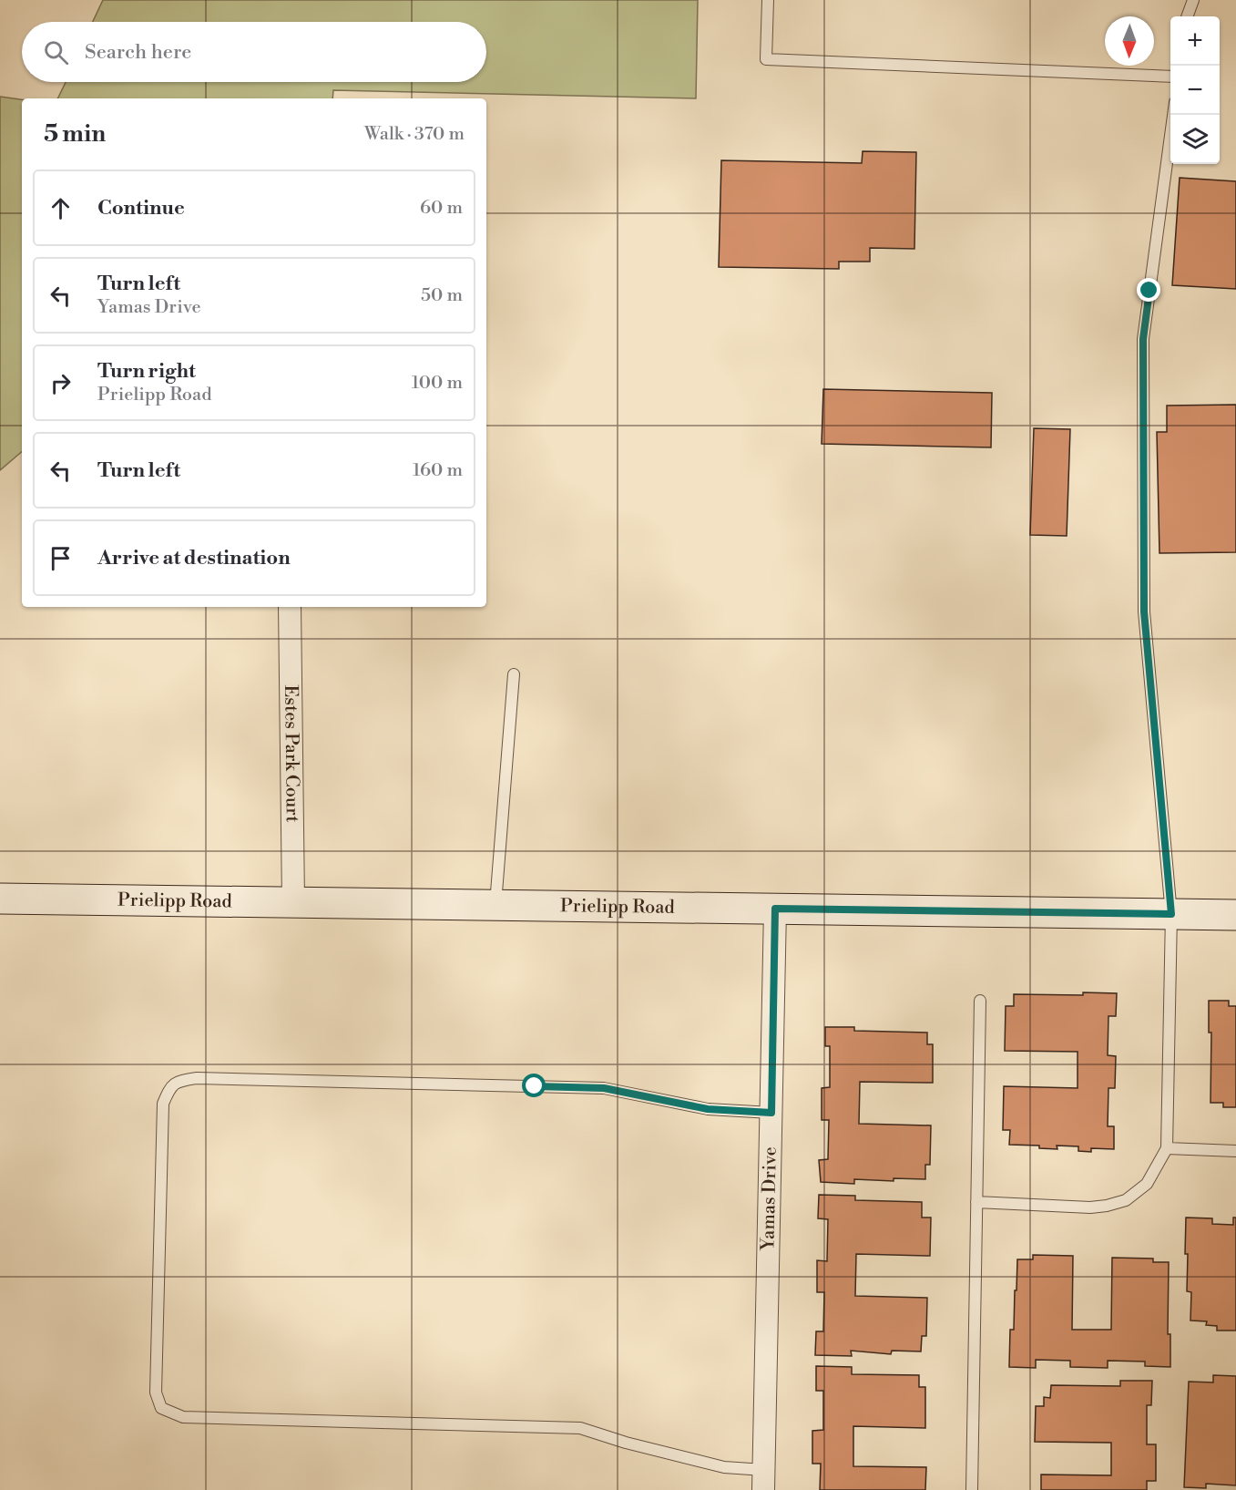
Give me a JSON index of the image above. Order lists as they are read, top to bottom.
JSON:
{
  "streets": {
    "street": ["Estes Park Court", "Prielipp Road", "Yamas Drive"]
  },
  "crossings": [
    ["Estes Park Court", "Prielipp Road"],
    ["Prielipp Road", "Yamas Drive"]
  ],
  "north": "bottom",
  "page": {
    "map_buttons": ["+", "−"],
    "search": "Search here",
    "heading": ["5 min", "Walk · 370 m"],
    "list": [
      ["Continue", "60 m"],
      ["Turn left", "Yamas Drive", "50 m"],
      ["Turn right", "Prielipp Road", "100 m"],
      ["Turn left", "160 m"],
      "Arrive at destination"
    ]
  }
}
